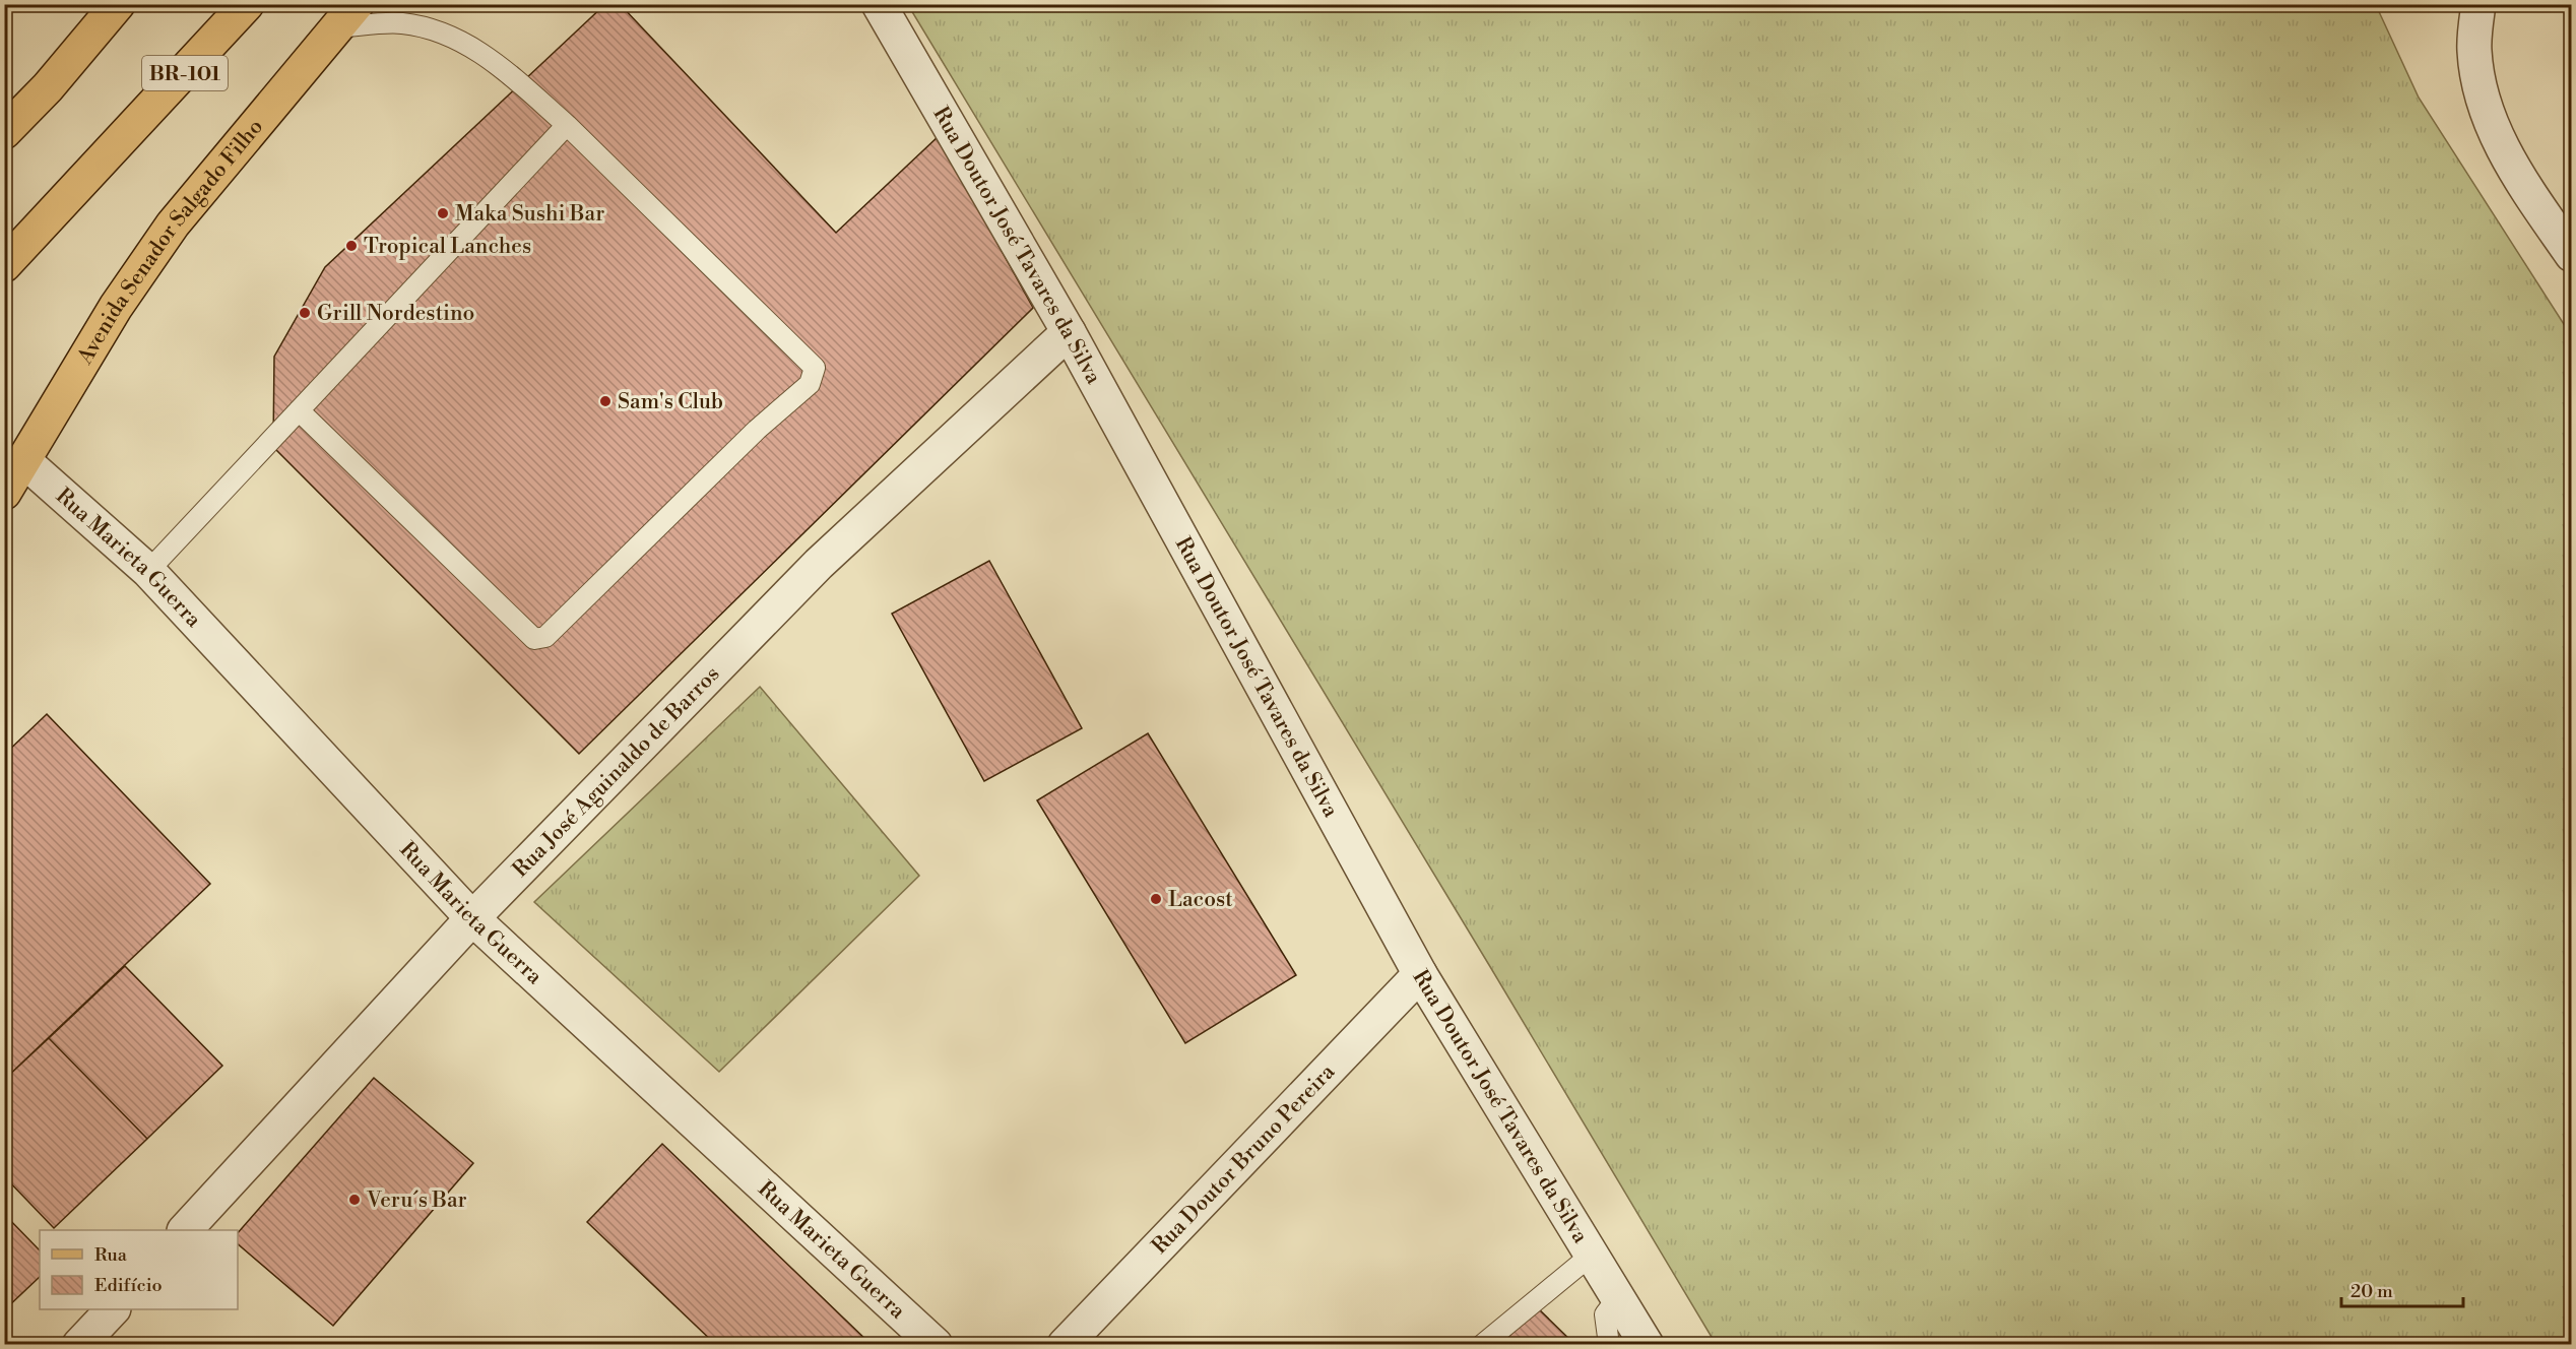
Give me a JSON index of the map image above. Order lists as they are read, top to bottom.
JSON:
{
  "streets": {
    "main road": ["BR-101", "Avenida Senador Salgado Filho"],
    "street": [
      "Rua Doutor José Tavares da Silva",
      "Rua Marieta Guerra",
      "Rua José Aguinaldo de Barros",
      "Rua Doutor Bruno Pereira"
    ]
  },
  "crossings": [
    ["Avenida Senador Salgado Filho", "Rua Marieta Guerra"],
    ["Rua Doutor José Tavares da Silva", "Rua José Aguinaldo de Barros"],
    ["Rua Doutor José Tavares da Silva", "Rua Doutor Bruno Pereira"],
    ["Rua Marieta Guerra", "Rua José Aguinaldo de Barros"]
  ],
  "places": [
    "Maka Sushi Bar",
    "Tropical Lanches",
    "Grill Nordestino",
    "Sam's Club",
    "Lacost",
    "Veru´s Bar"
  ],
  "legend": ["Rua", "Edifício"],
  "scale_bar": "20 m"
}
